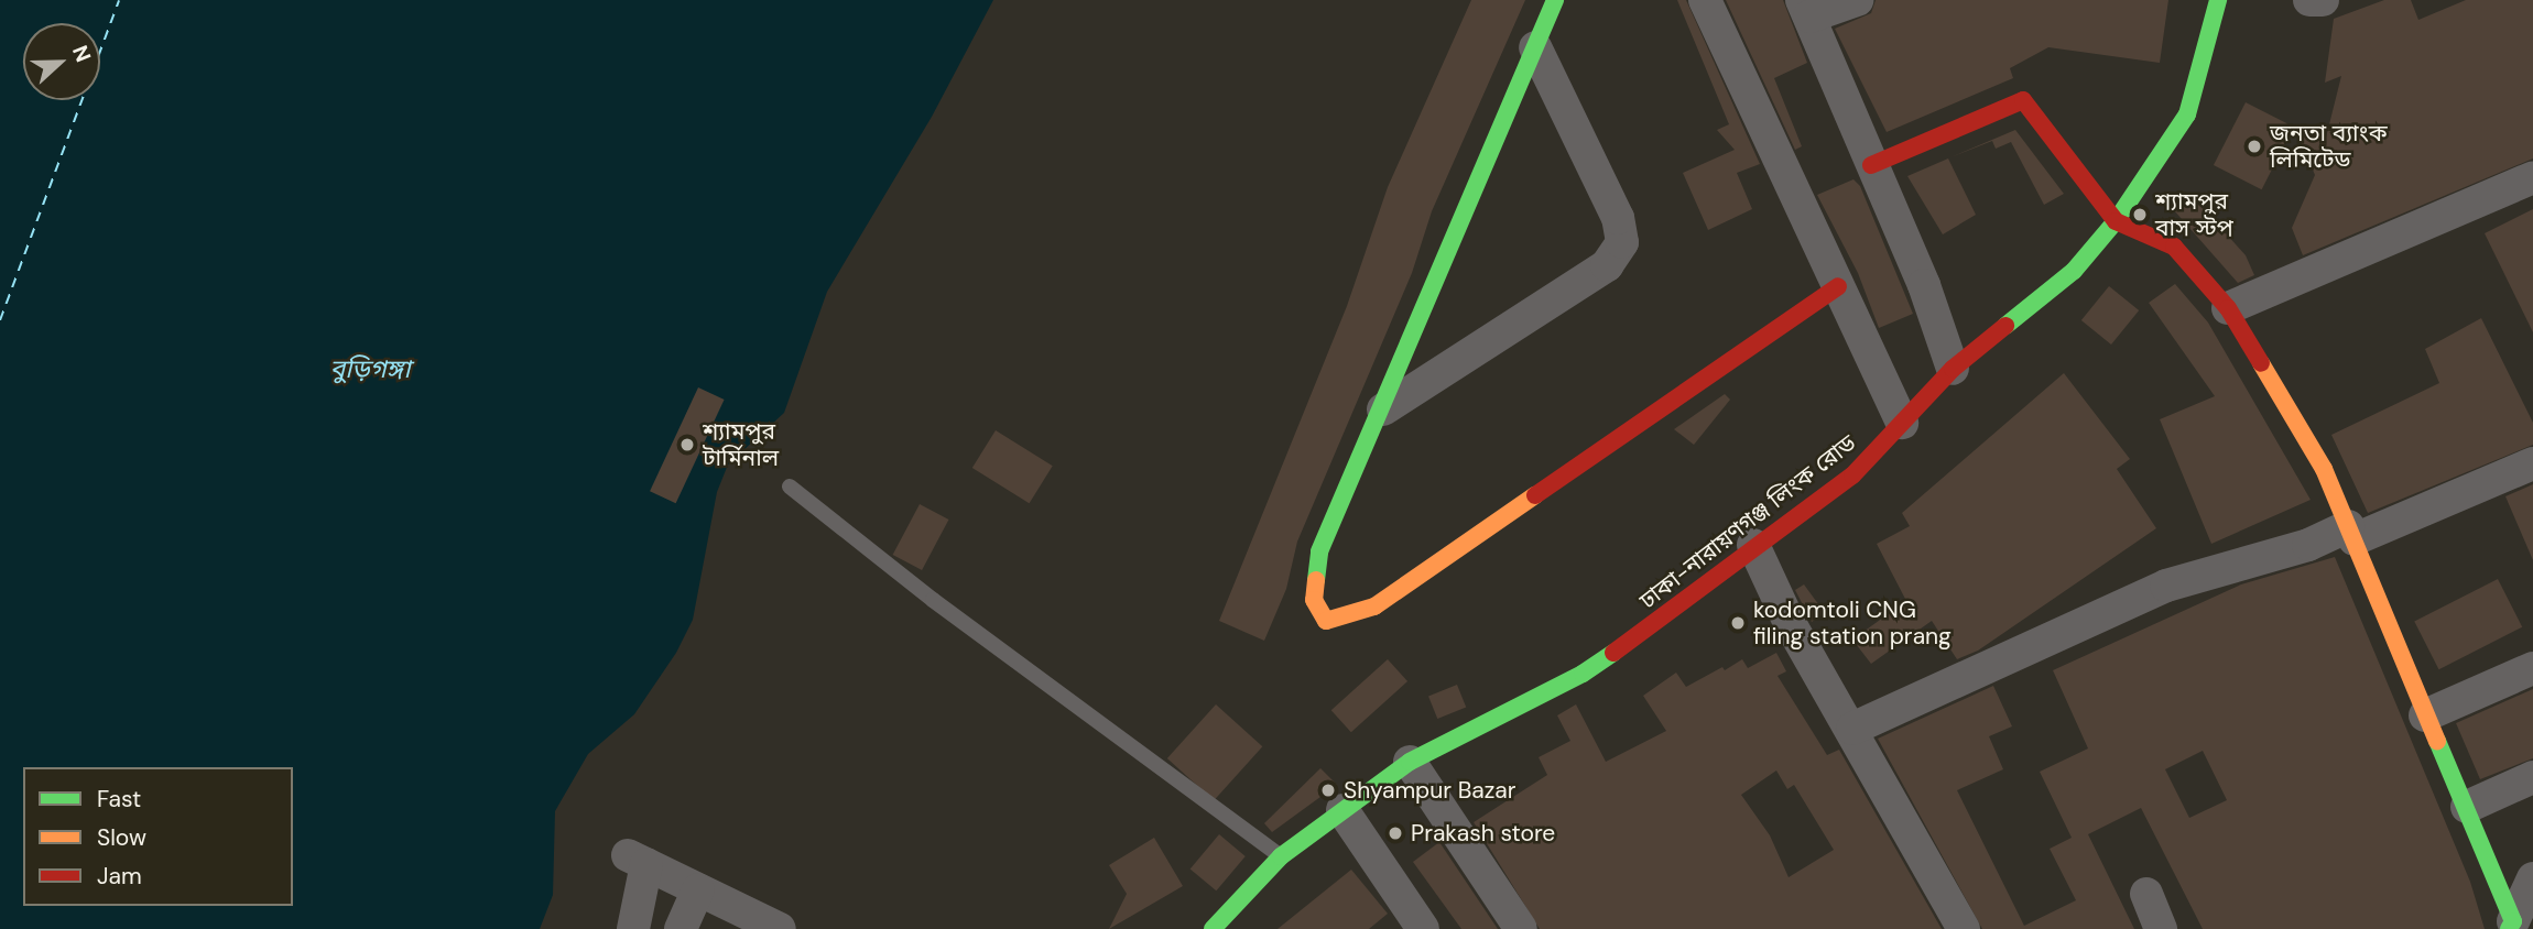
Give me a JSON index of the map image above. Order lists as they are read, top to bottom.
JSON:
{
  "streets": {
    "main road": ["ঢাকা-নারায়ণগঞ্জ লিংক রোড"]
  },
  "water": ["বুড়িগঙ্গা"],
  "places": [
    "জনতা ব্যাংক লিমিটেড",
    "শ্যামপুর বাস স্টপ",
    "শ্যামপুর টার্মিনাল",
    "kodomtoli CNG filing station prang",
    "Shyampur Bazar",
    "Prakash store"
  ],
  "legend": ["Fast", "Slow", "Jam"],
  "north": "right"
}
